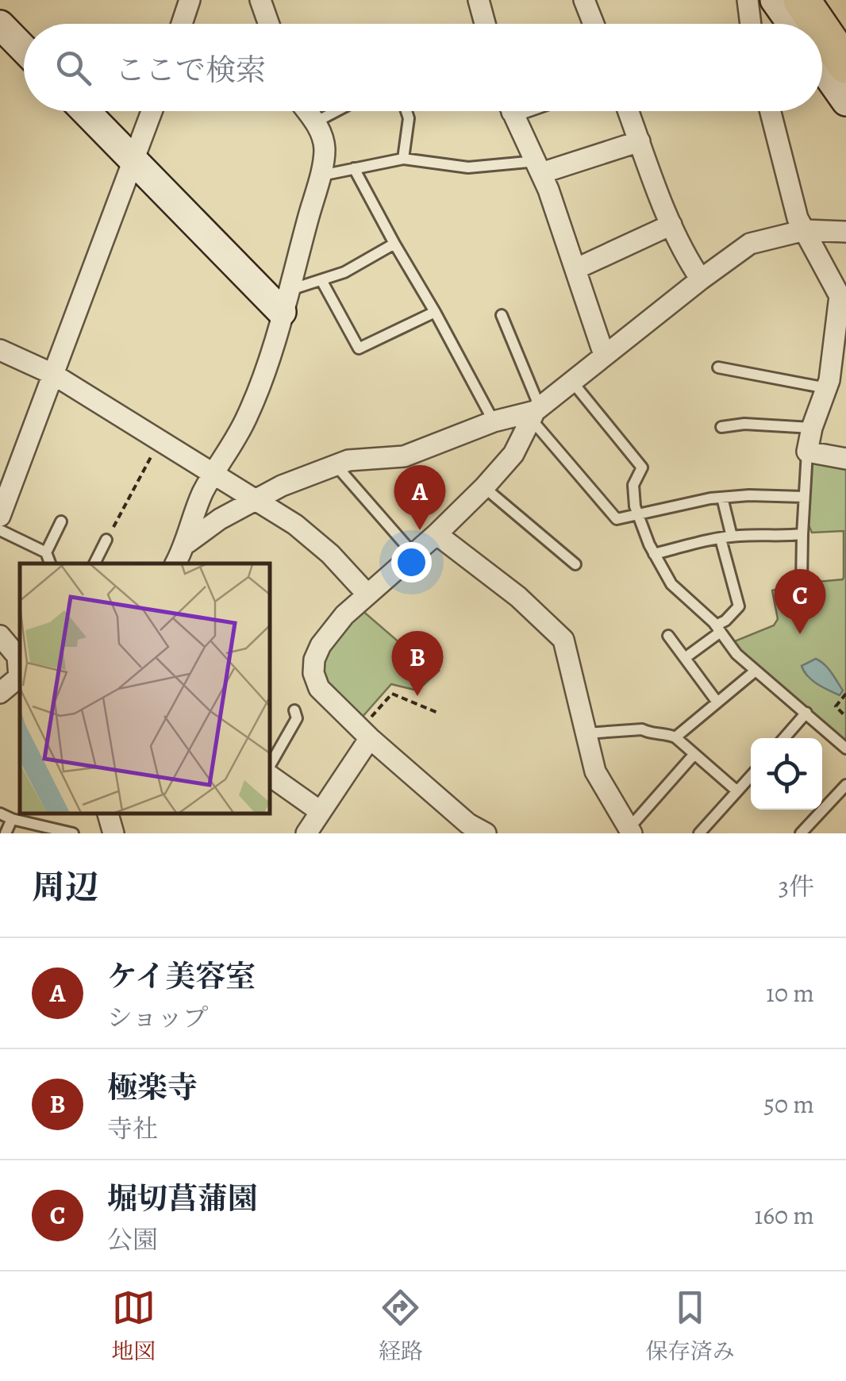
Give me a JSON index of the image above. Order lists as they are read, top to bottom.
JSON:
{
  "page": {
    "search": "ここで検索",
    "pins": ["A", "C", "B"],
    "heading": ["周辺", "3件"],
    "list": [
      {
        "mark": "A",
        "name": "ケイ美容室",
        "note": "ショップ",
        "value": "10 m"
      },
      {
        "mark": "B",
        "name": "極楽寺",
        "note": "寺社",
        "value": "50 m"
      },
      {
        "mark": "C",
        "name": "堀切菖蒲園",
        "note": "公園",
        "value": "160 m"
      }
    ],
    "nav": ["地図", "経路", "保存済み"]
  }
}
